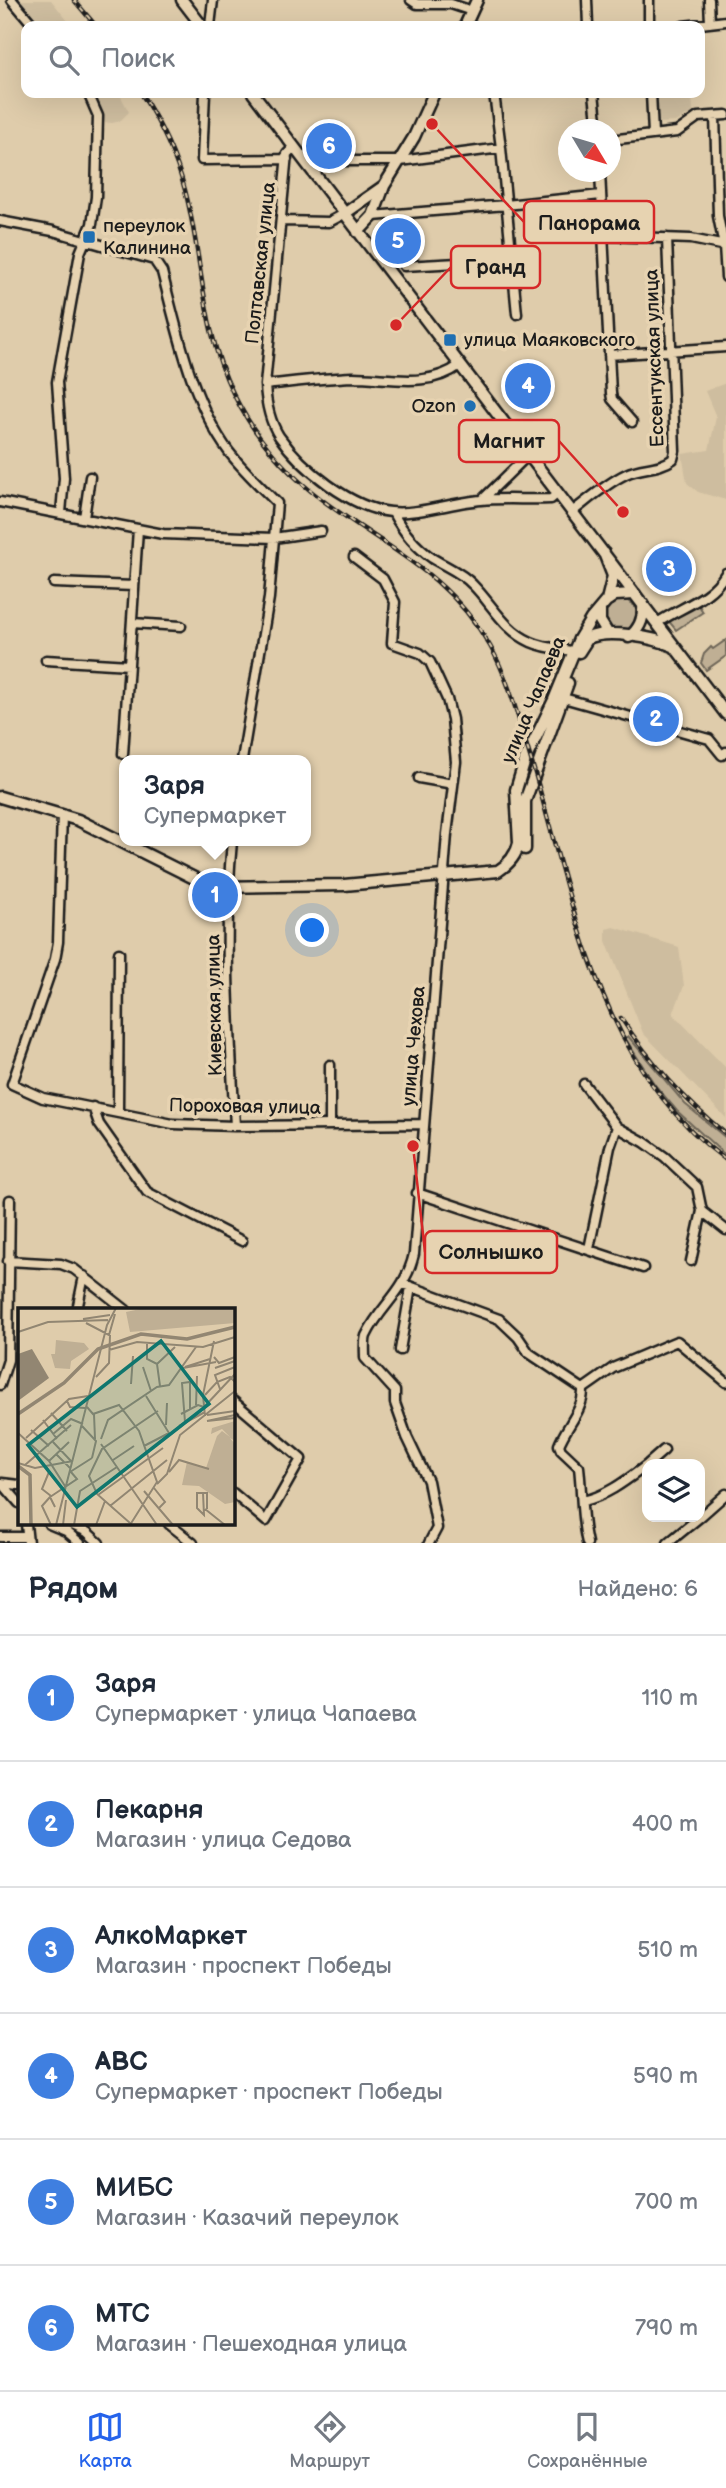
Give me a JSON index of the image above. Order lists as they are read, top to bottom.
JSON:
{
  "streets": {
    "main road": ["улица Чапаева"],
    "street": [
      "Полтавская улица",
      "Ессентукская улица",
      "Киевская улица",
      "улица Чехова",
      "Пороховая улица"
    ]
  },
  "crossings": [
    ["улица Чапаева", "Киевская улица"],
    ["улица Чапаева", "улица Чехова"],
    ["улица Чапаева", "Пороховая улица"],
    ["Киевская улица", "Пороховая улица"],
    ["улица Чехова", "Пороховая улица"]
  ],
  "places": {
    "other": [
      "Панорама",
      "Гранд",
      "Ozon",
      "Магнит",
      "Солнышко"
    ],
    "transit": ["переулок Калинина", "улица Маяковского"]
  },
  "north": "bottom right",
  "page": {
    "search": "Поиск",
    "pins": [
      "6",
      "5",
      "4",
      "3",
      "2",
      "1"
    ],
    "popup": ["Заря", "Супермаркет"],
    "heading": ["Рядом", "Найдено: 6"],
    "list": [
      {
        "mark": "1",
        "name": "Заря",
        "note": "Супермаркет · улица Чапаева",
        "value": "110 m"
      },
      {
        "mark": "2",
        "name": "Пекарня",
        "note": "Магазин · улица Седова",
        "value": "400 m"
      },
      {
        "mark": "3",
        "name": "АлкоМаркет",
        "note": "Магазин · проспект Победы",
        "value": "510 m"
      },
      {
        "mark": "4",
        "name": "ABC",
        "note": "Супермаркет · проспект Победы",
        "value": "590 m"
      },
      {
        "mark": "5",
        "name": "МИБС",
        "note": "Магазин · Казачий переулок",
        "value": "700 m"
      },
      {
        "mark": "6",
        "name": "МТС",
        "note": "Магазин · Пешеходная улица",
        "value": "790 m"
      }
    ],
    "nav": ["Карта", "Маршрут", "Сохранённые"]
  }
}
